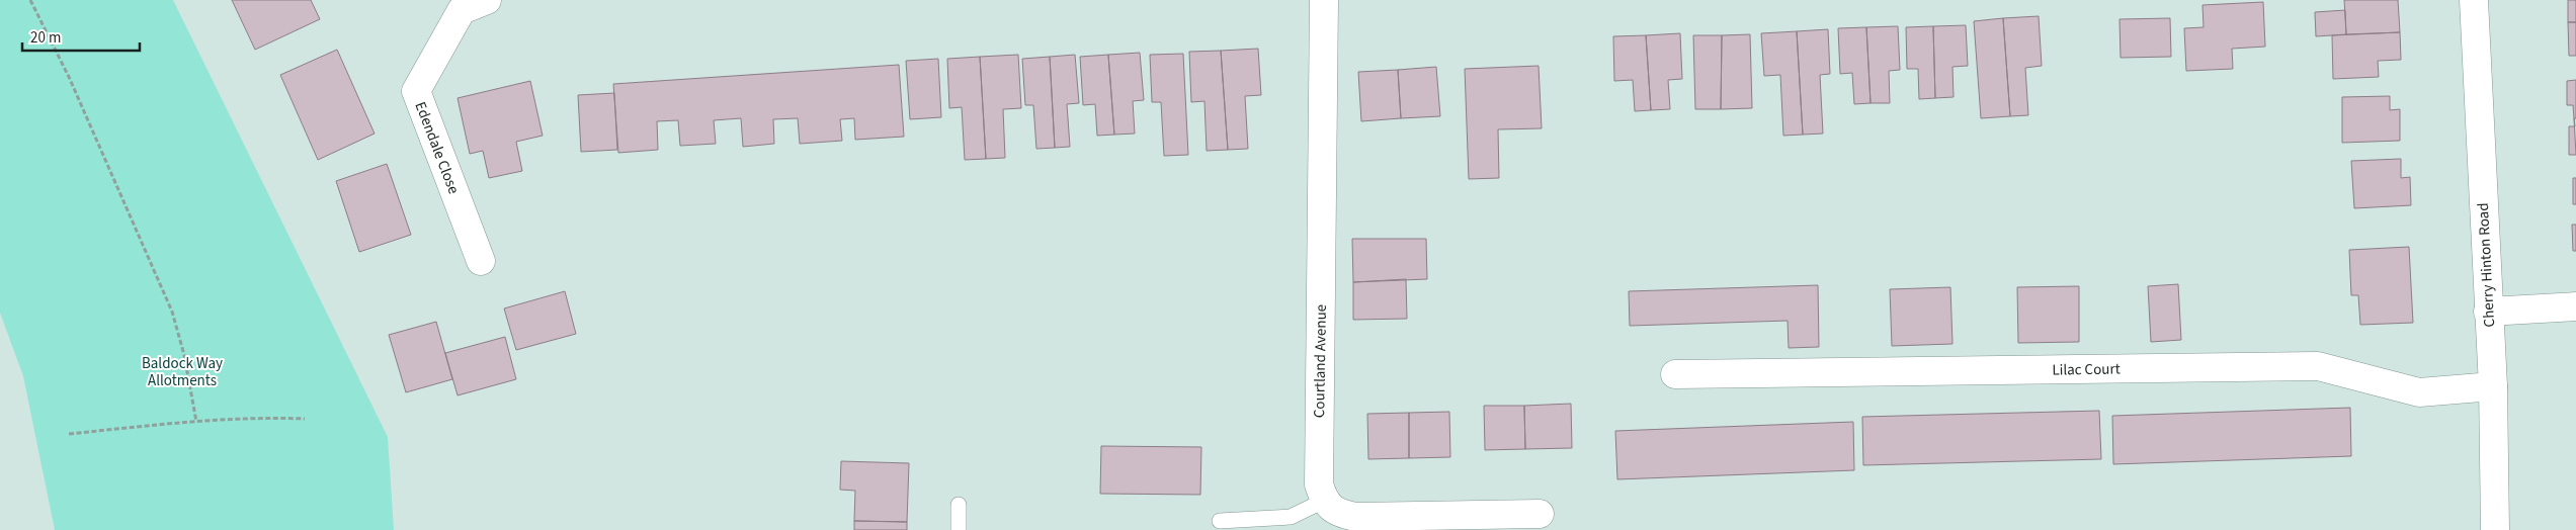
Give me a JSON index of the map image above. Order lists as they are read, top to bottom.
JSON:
{
  "streets": {
    "street": [
      "Edendale Close",
      "Cherry Hinton Road",
      "Courtland Avenue",
      "Lilac Court"
    ]
  },
  "crossings": [
    ["Cherry Hinton Road", "Lilac Court"]
  ],
  "parks": ["Baldock Way Allotments"],
  "scale_bar": "20 m"
}
